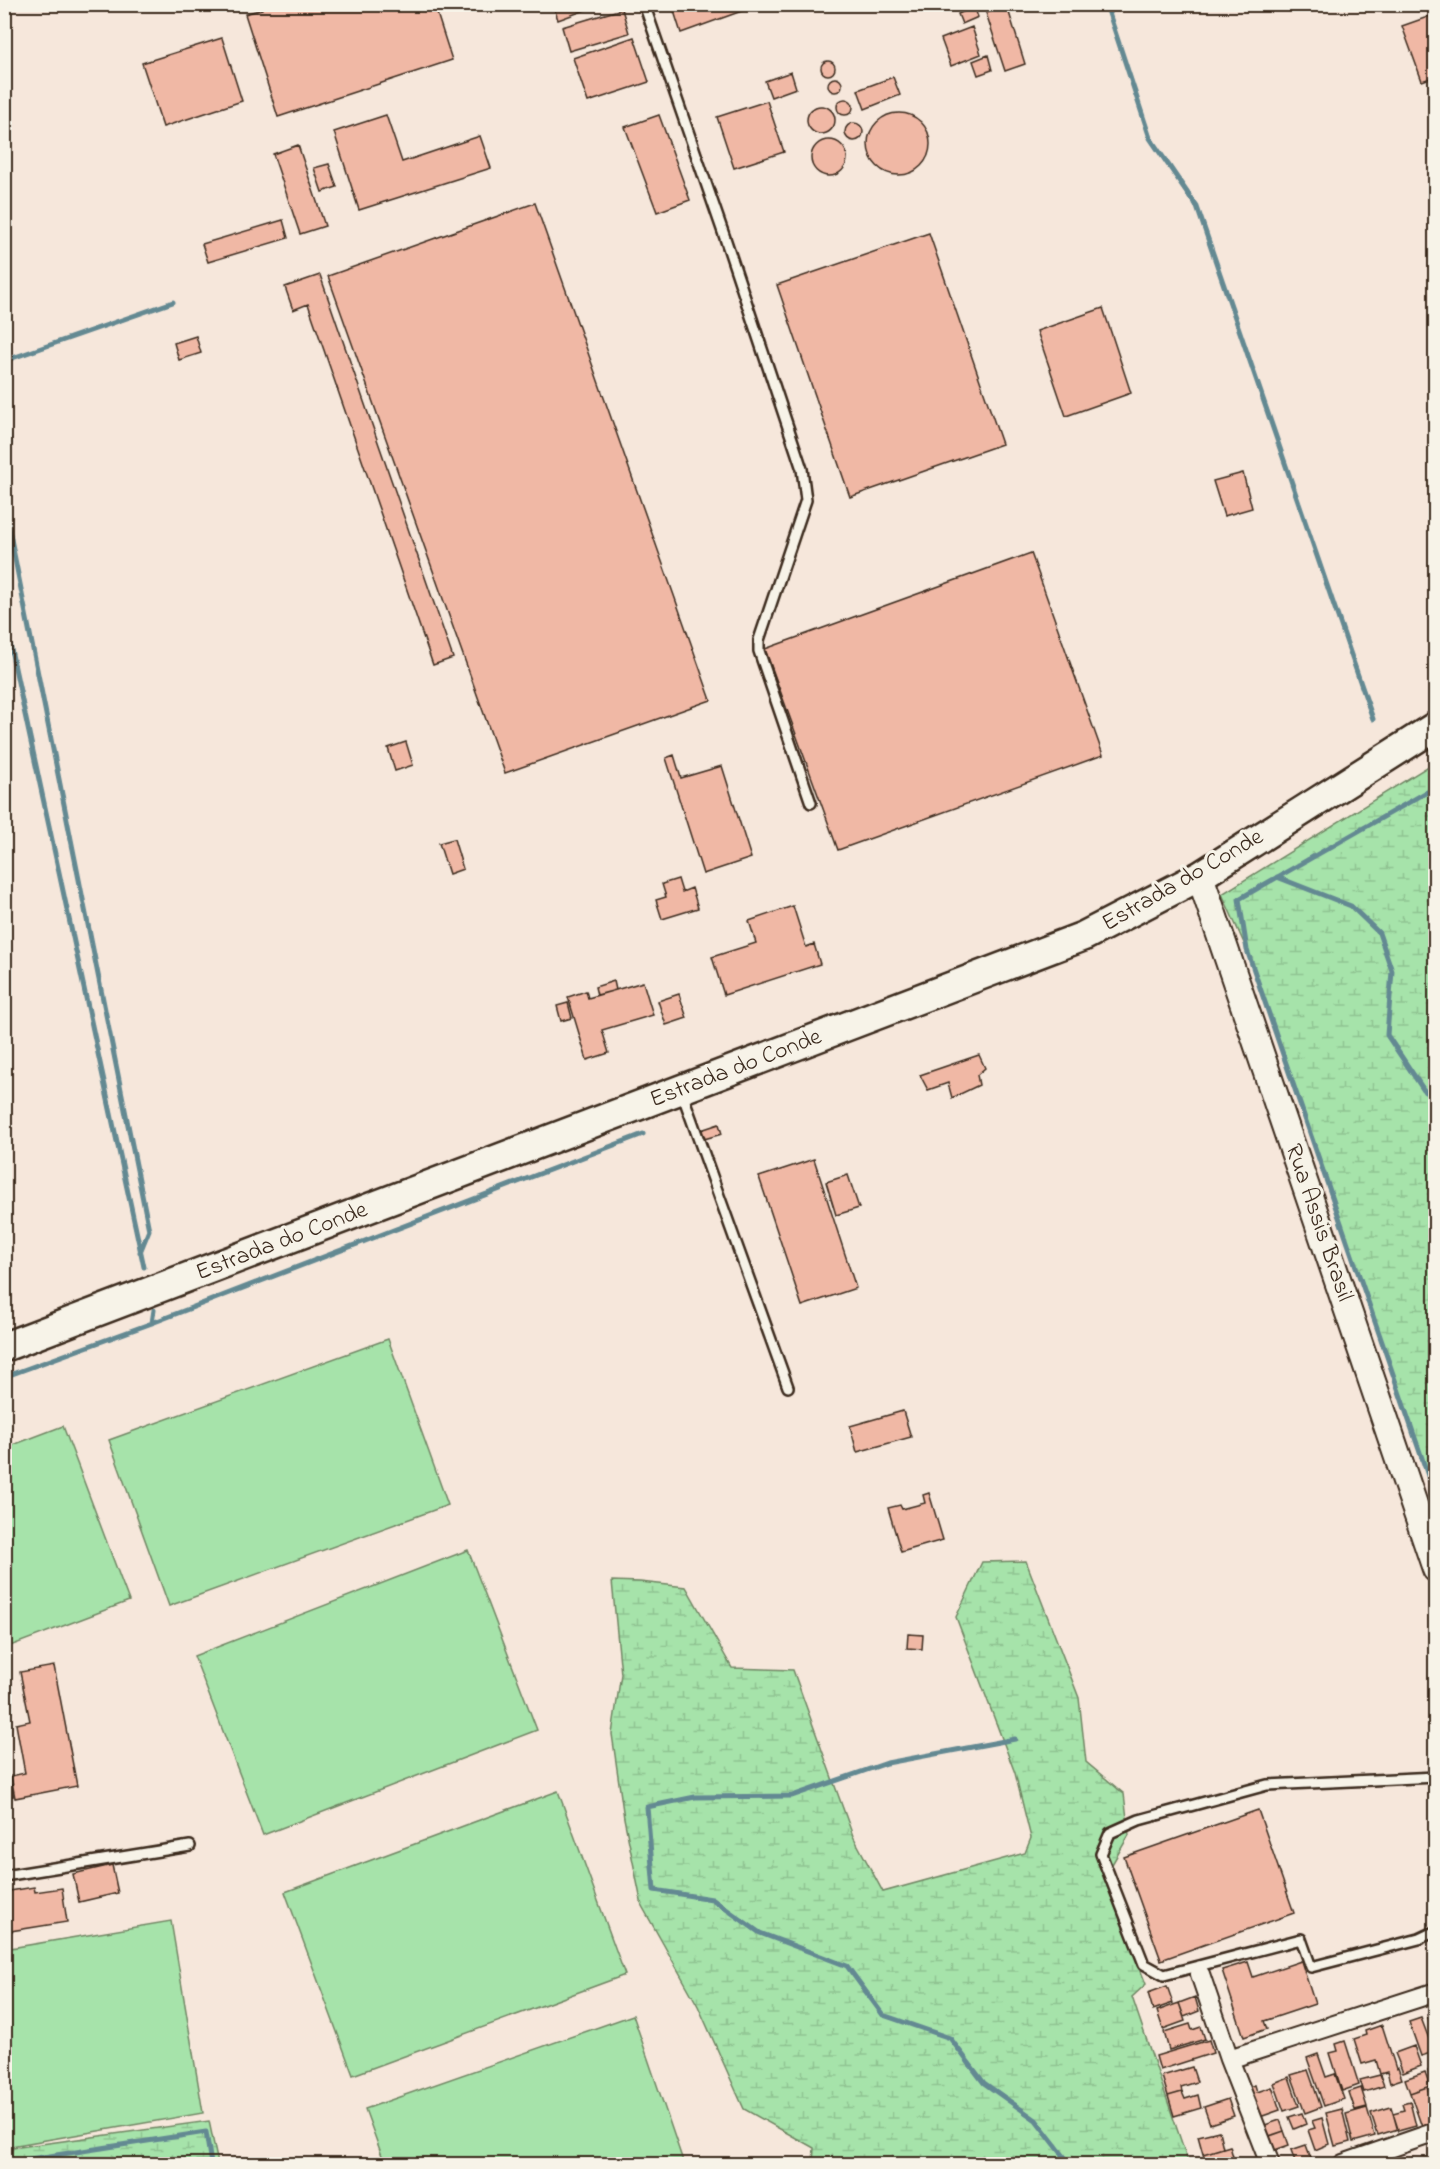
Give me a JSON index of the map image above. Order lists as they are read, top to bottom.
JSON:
{
  "streets": {
    "main road": ["Estrada do Conde"],
    "street": ["Rua Assis Brasil"]
  },
  "crossings": [
    ["Estrada do Conde", "Rua Assis Brasil"]
  ]
}
